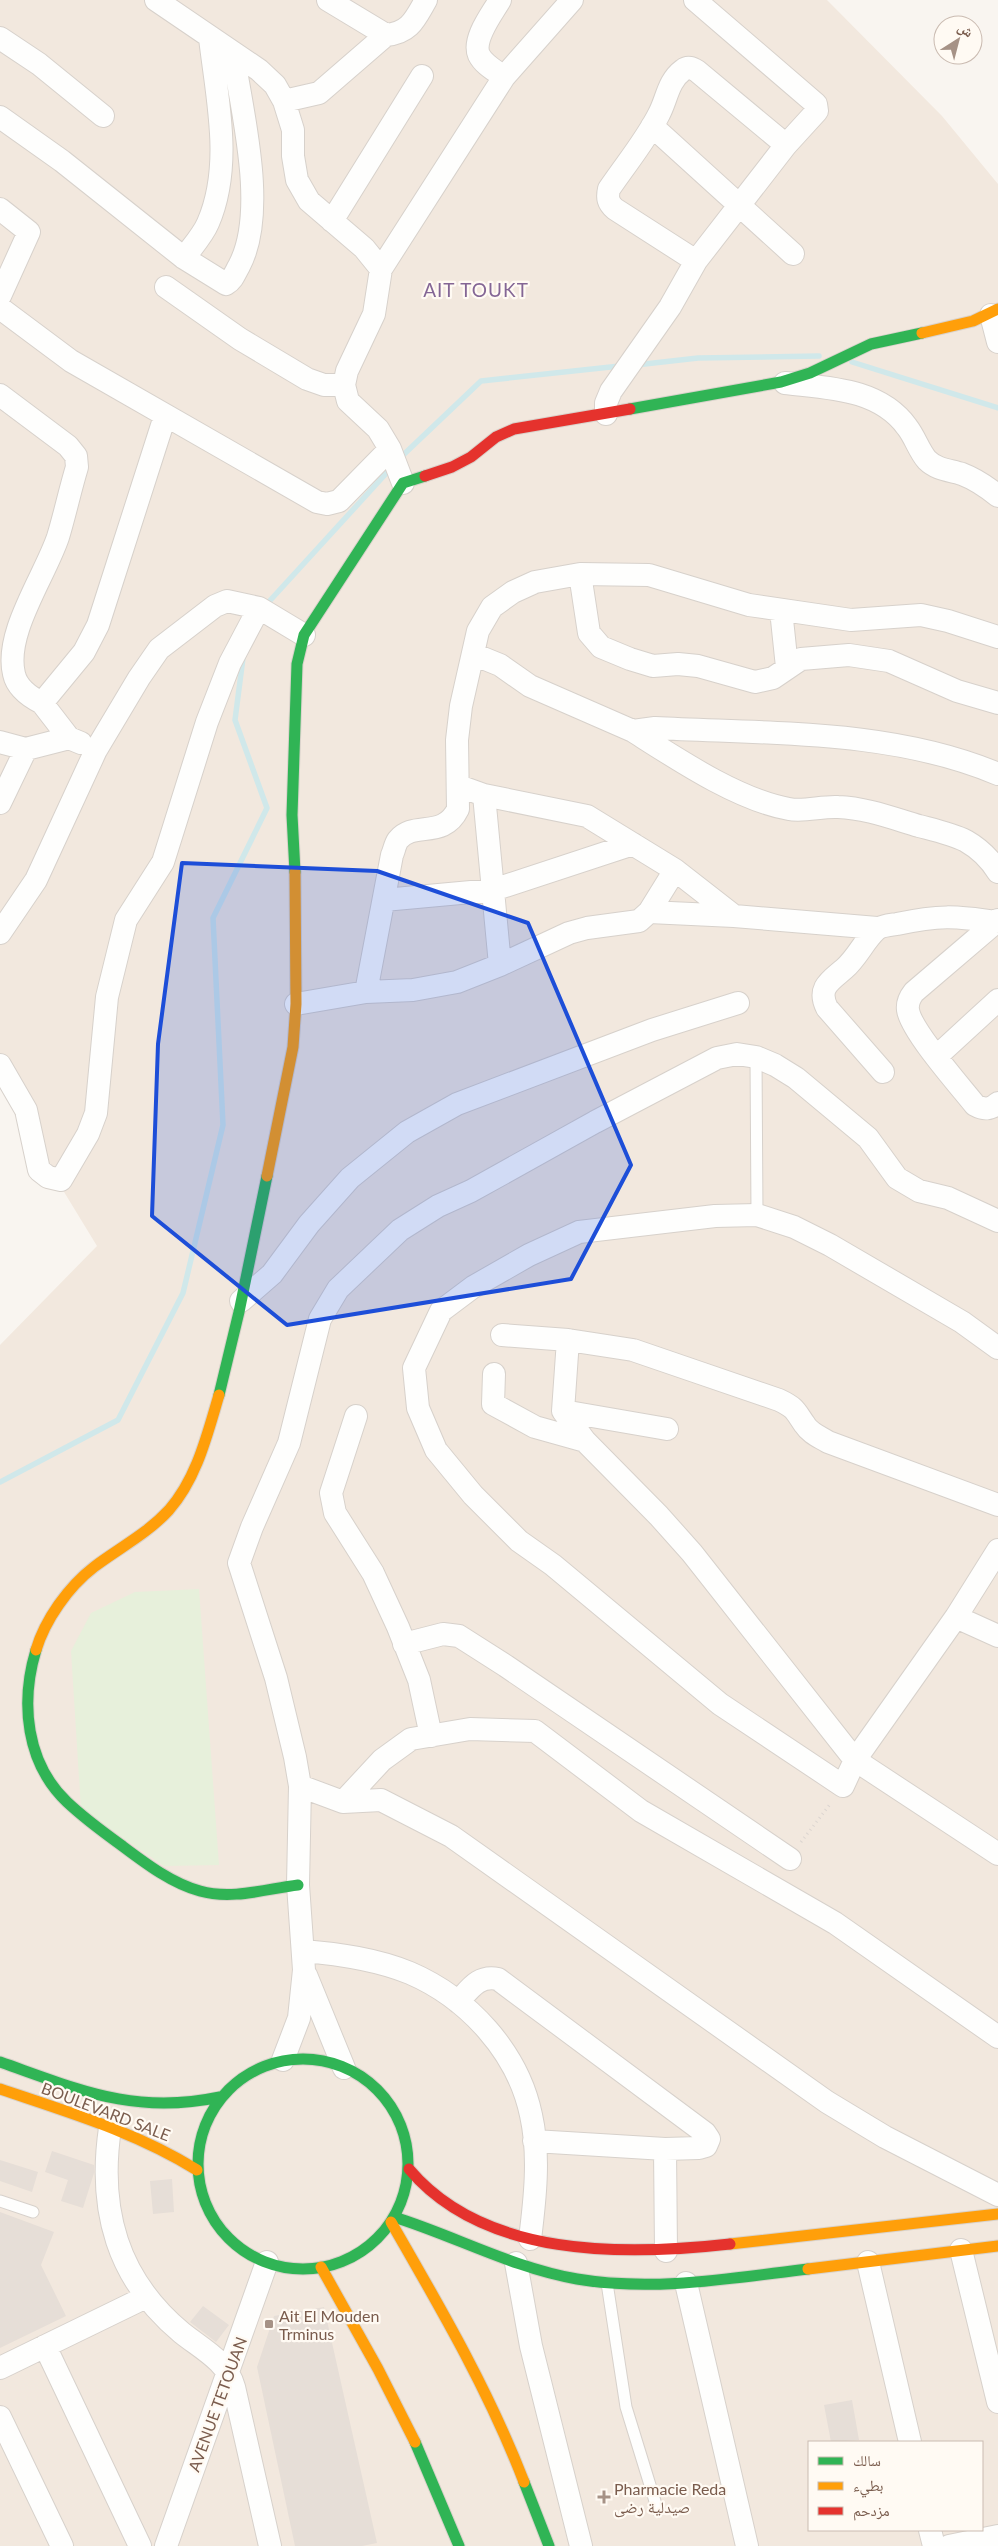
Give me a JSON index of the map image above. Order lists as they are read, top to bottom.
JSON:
{
  "streets": {
    "main road": ["BOULEVARD SALE"],
    "street": ["AVENUE TETOUAN"]
  },
  "districts": ["AIT TOUKT"],
  "places": {
    "transit": ["Ait El Mouden Trminus"],
    "health": ["Pharmacie Reda صيدلية رضى"]
  },
  "legend": ["سالك", "بطيء", "مزدحم"],
  "north": "top right"
}
